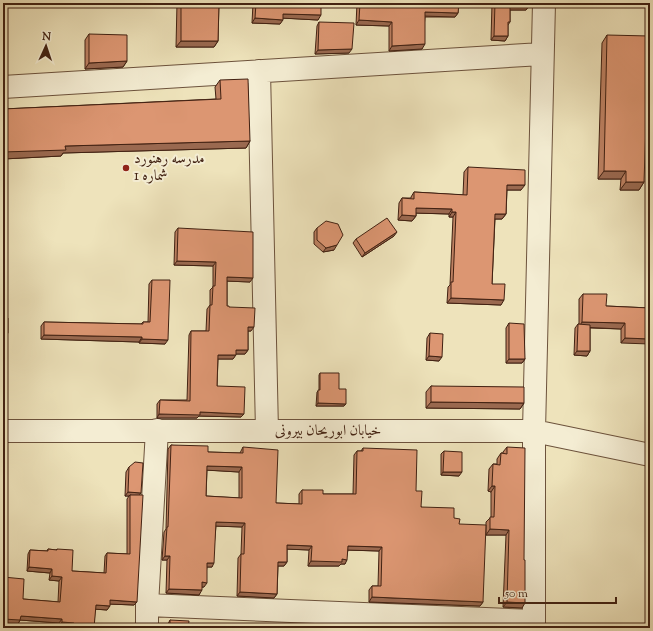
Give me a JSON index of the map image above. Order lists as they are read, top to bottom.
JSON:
{
  "streets": {
    "street": ["خیابان ابوریحان بیرونی"]
  },
  "places": ["مدرسه رهنورد شماره 1"],
  "scale_bar": "50 m",
  "north": "top"
}
